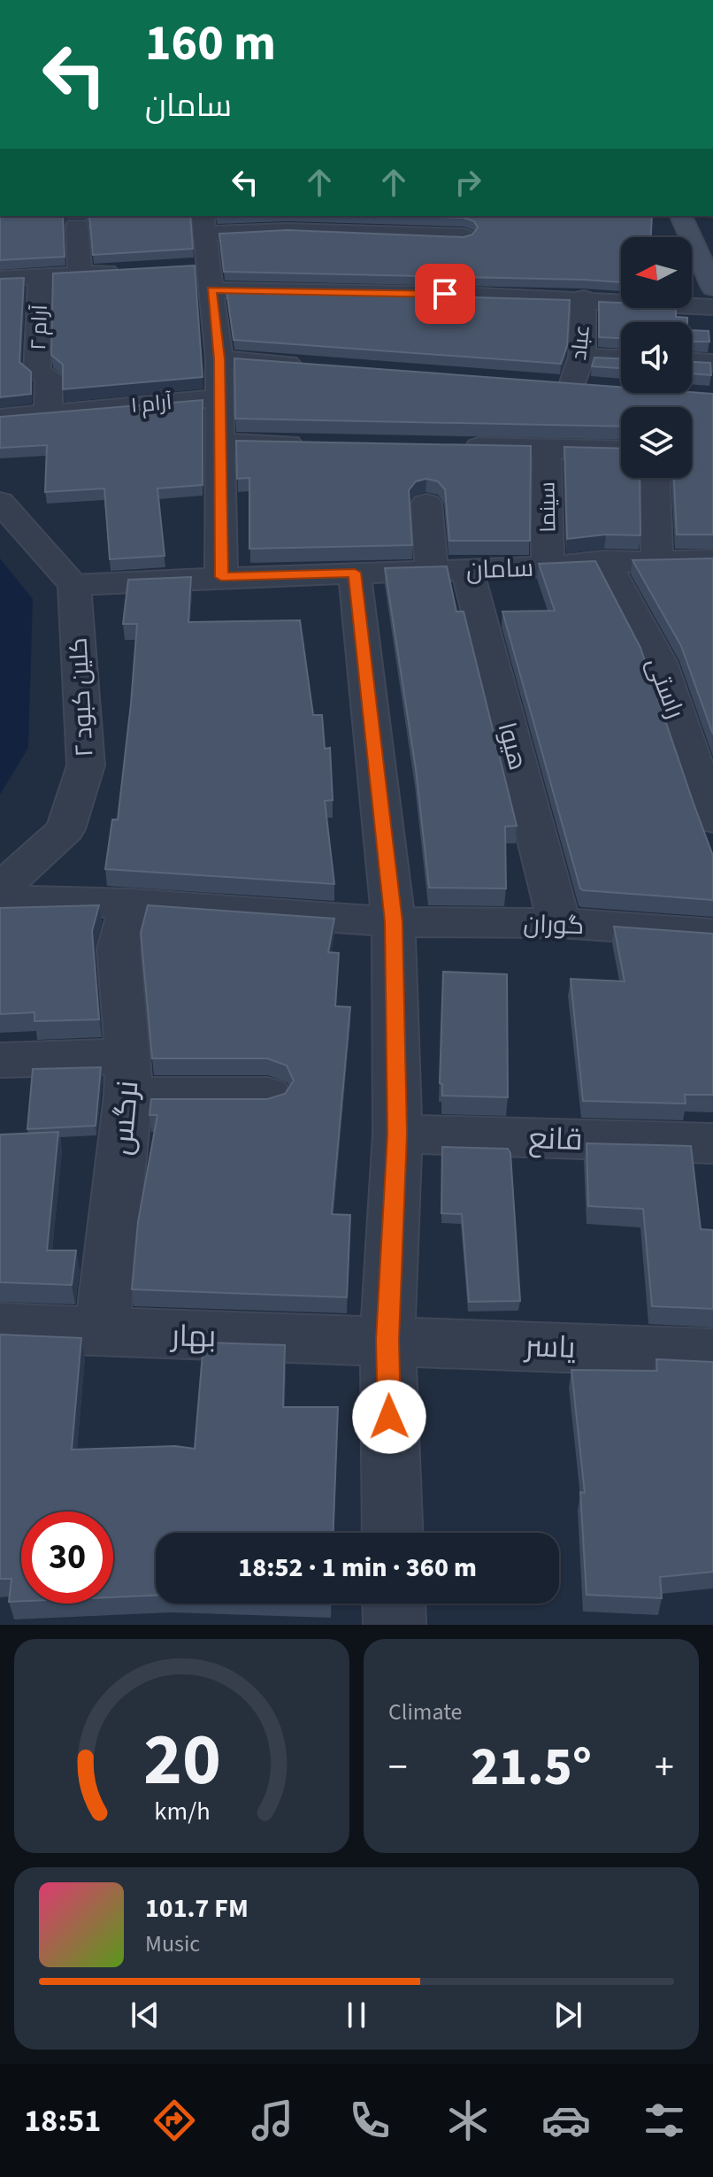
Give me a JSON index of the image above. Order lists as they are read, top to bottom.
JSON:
{
  "streets": {
    "street": [
      "آرام ۲",
      "عباد",
      "آرام ۱",
      "سینما",
      "سامان",
      "راستی",
      "کلین کبود ۲",
      "هیوا",
      "گوران",
      "نرگس",
      "قانع",
      "بهار",
      "یاسر"
    ]
  },
  "crossings": [
    ["آرام ۲", "آرام ۱"],
    ["سینما", "سامان"],
    ["سامان", "راستی"],
    ["سامان", "کلین کبود ۲"],
    ["سامان", "هیوا"],
    ["هیوا", "گوران"],
    ["گوران", "نرگس"],
    ["نرگس", "بهار"],
    ["بهار", "یاسر"]
  ],
  "north": "left",
  "page": {
    "turn": ["160 m", "سامان"],
    "limit": "30",
    "trip": "18:52 · 1 min · 360 m",
    "tile": "Climate",
    "heat": ["−", "21.5°", "+"],
    "song": ["101.7 FM", "Music"],
    "tabs": "18:51",
    "gauge": ["20", "km/h"]
  }
}
